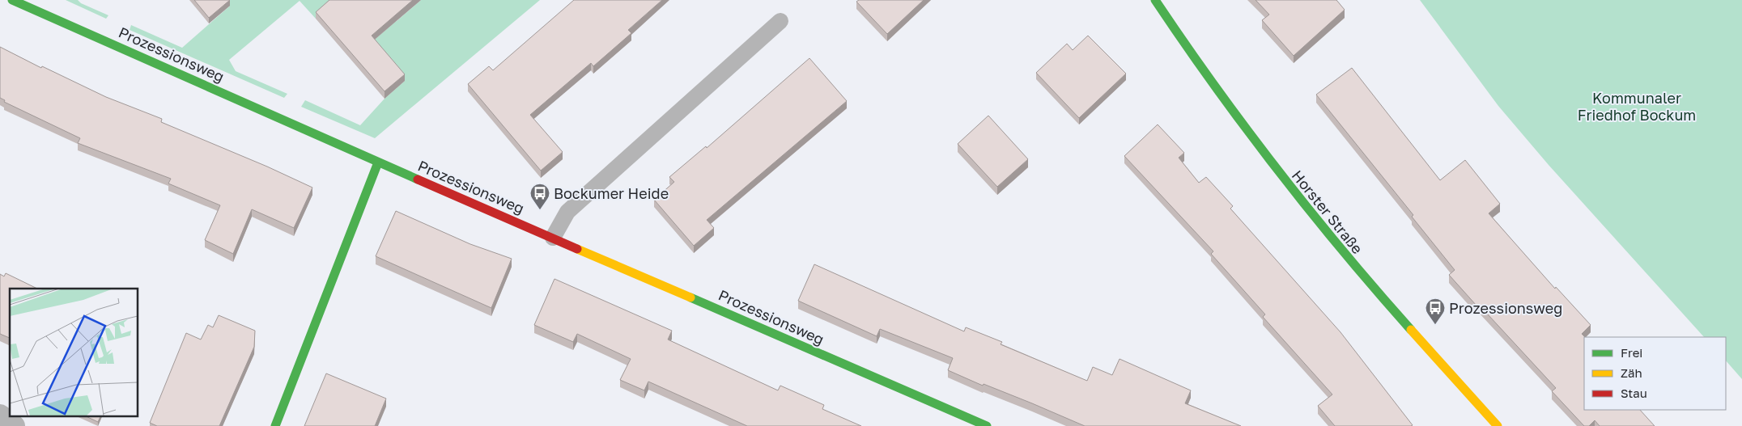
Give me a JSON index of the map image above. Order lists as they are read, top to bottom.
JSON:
{
  "streets": {
    "street": ["Prozessionsweg", "Horster Straße"]
  },
  "parks": ["Kommunaler Friedhof Bockum"],
  "places": {
    "bus stop": ["Bockumer Heide", "Prozessionsweg"]
  },
  "legend": ["Frei", "Zäh", "Stau"]
}
